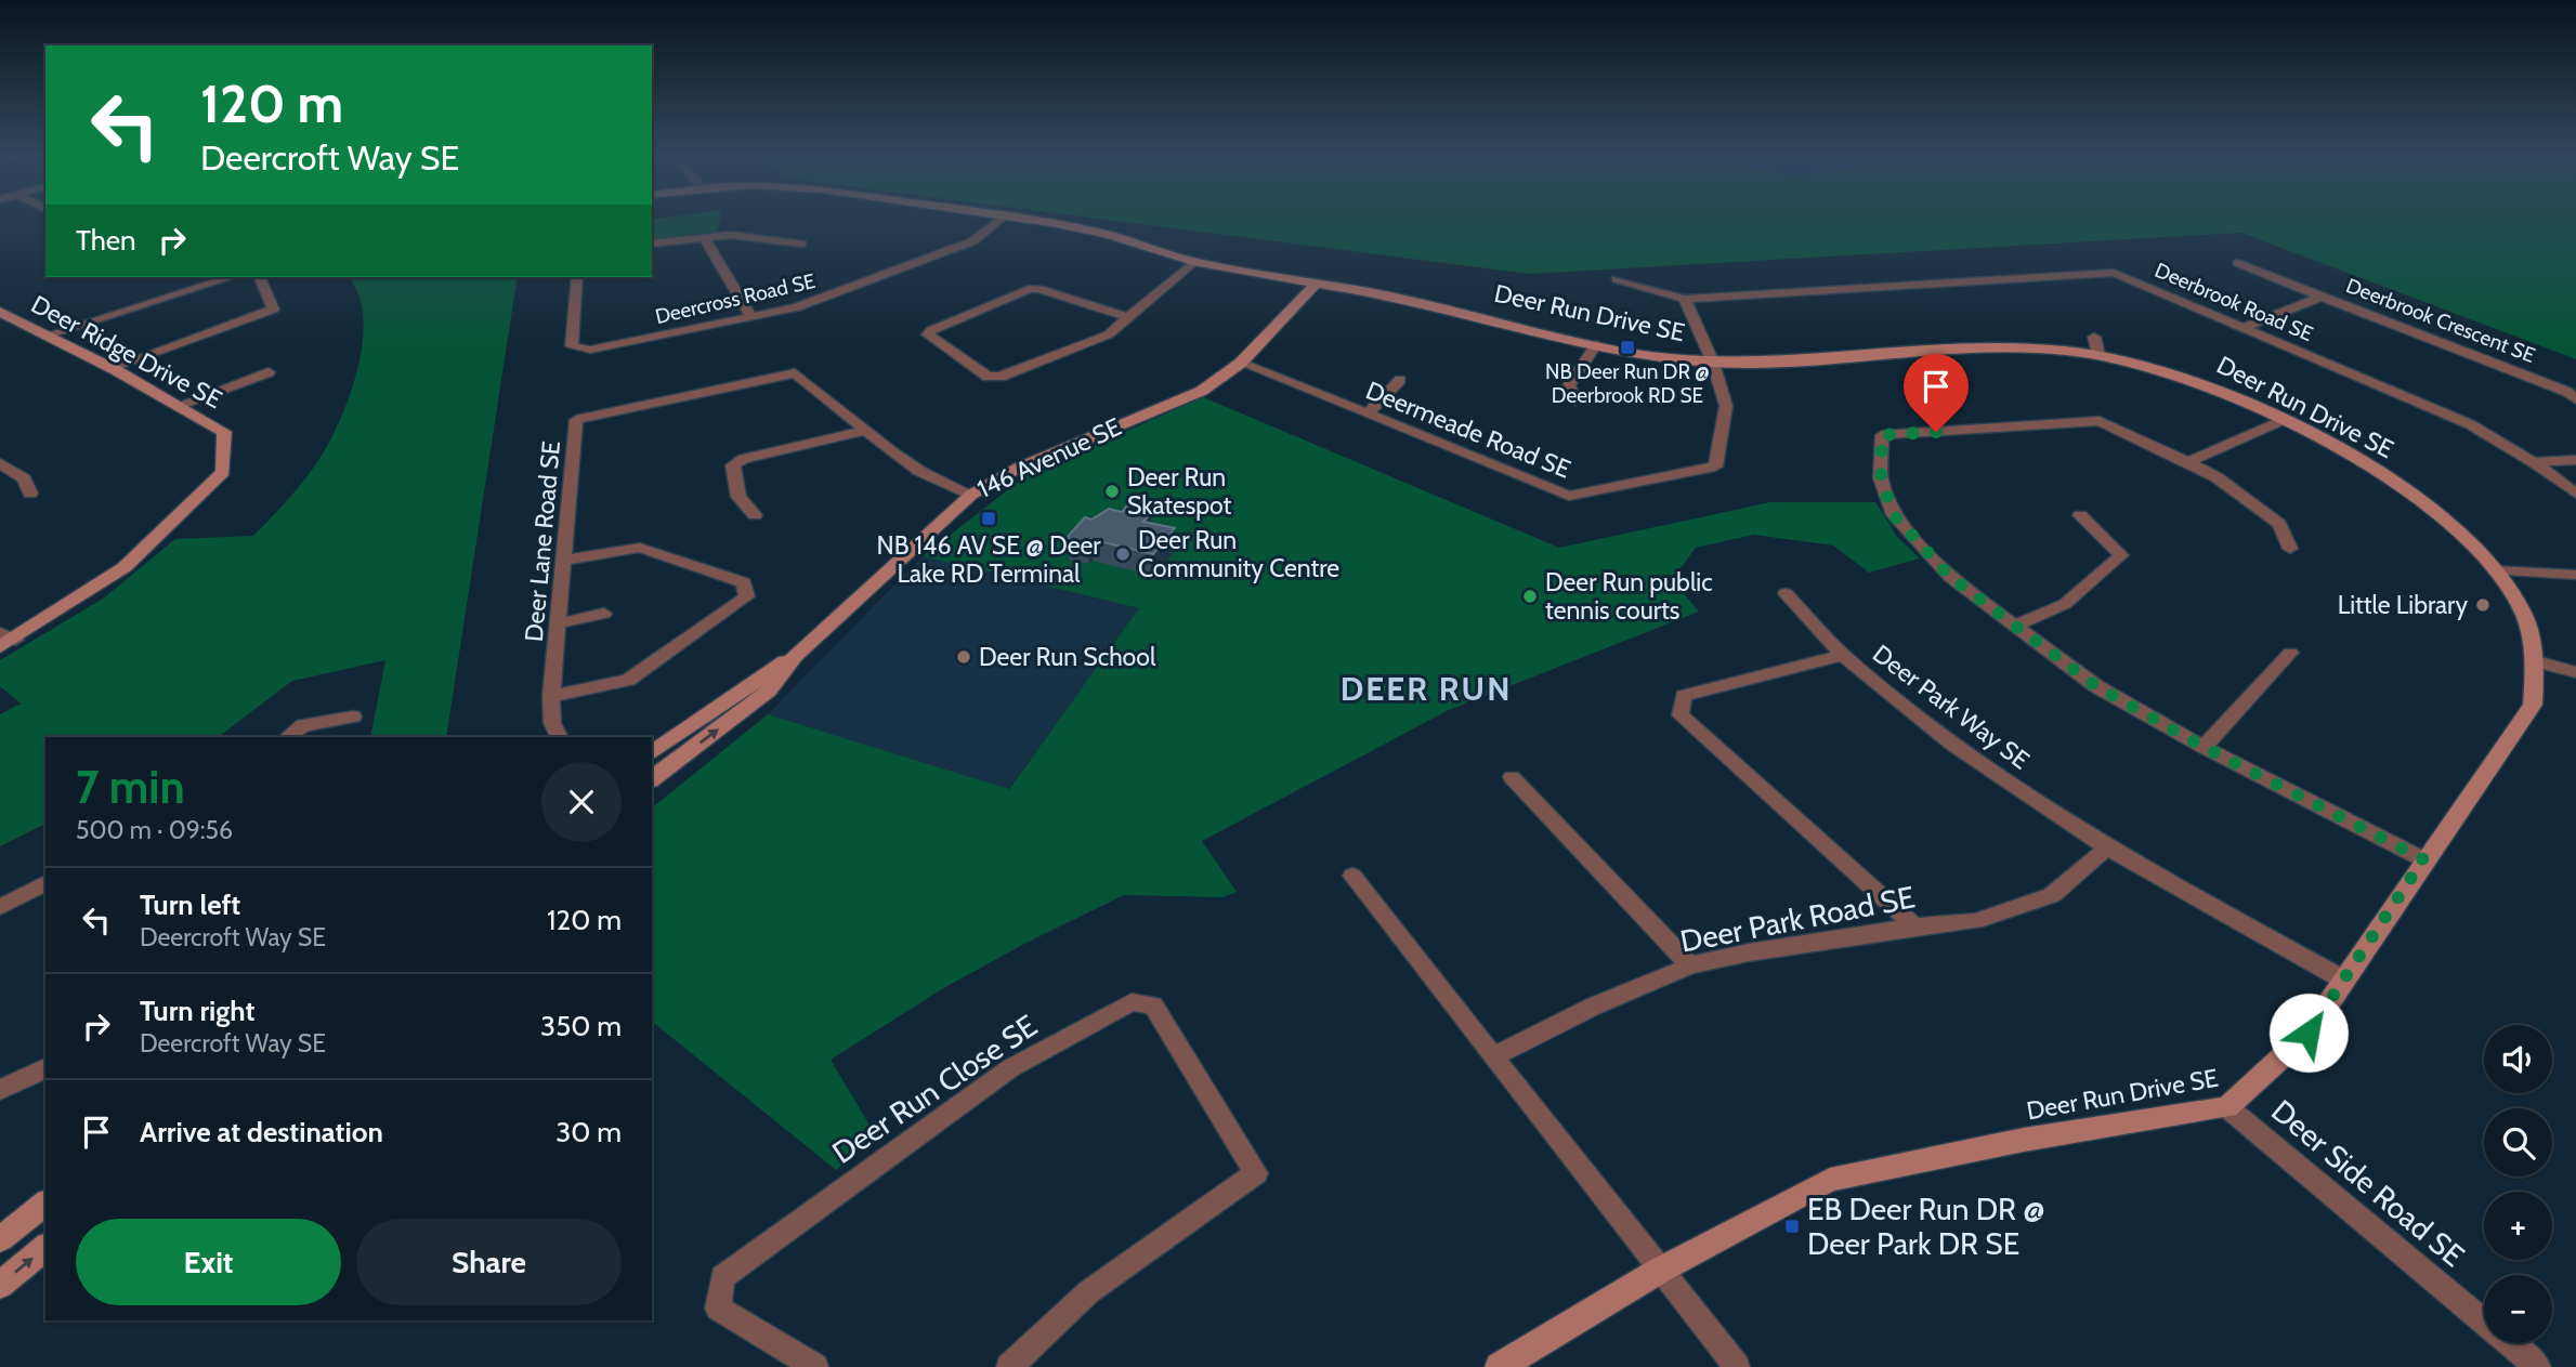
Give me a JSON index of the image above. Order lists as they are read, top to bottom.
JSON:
{
  "streets": {
    "street": [
      "Deercross Road SE",
      "Deerbrook Road SE",
      "Deer Run Drive SE",
      "Deerbrook Crescent SE",
      "Deer Ridge Drive SE",
      "Deermeade Road SE",
      "146 Avenue SE",
      "Deer Lane Road SE",
      "Deer Park Way SE",
      "Deer Park Road SE",
      "Deer Run Close SE",
      "Deer Side Road SE"
    ]
  },
  "crossings": [
    ["Deerbrook Road SE", "Deerbrook Crescent SE"],
    ["Deer Run Drive SE", "Deermeade Road SE"],
    ["Deer Run Drive SE", "146 Avenue SE"],
    ["Deer Run Drive SE", "Deer Park Way SE"],
    ["Deer Run Drive SE", "Deer Side Road SE"],
    ["Deermeade Road SE", "146 Avenue SE"],
    ["146 Avenue SE", "Deer Lane Road SE"],
    ["Deer Park Way SE", "Deer Park Road SE"]
  ],
  "districts": ["DEER RUN"],
  "places": {
    "transit": ["NB Deer Run DR @ Deerbrook RD SE", "NB 146 AV SE @ Deer Lake RD Terminal", "EB Deer Run DR @ Deer Park DR SE"],
    "other": [
      "Deer Run Skatespot",
      "Deer Run Community Centre",
      "Deer Run public tennis courts",
      "Little Library",
      "Deer Run School"
    ]
  },
  "page": {
    "turn": ["120 m", "Deercroft Way SE"],
    "then": "Then",
    "heading": ["7 min", "500 m · 09:56"],
    "list": [
      {
        "name": "Turn left",
        "note": "Deercroft Way SE",
        "value": "120 m"
      },
      {
        "name": "Turn right",
        "note": "Deercroft Way SE",
        "value": "350 m"
      },
      {
        "name": "Arrive at destination",
        "value": "30 m"
      }
    ],
    "map_buttons": ["+", "−"],
    "buttons": ["Exit", "Share"]
  }
}
